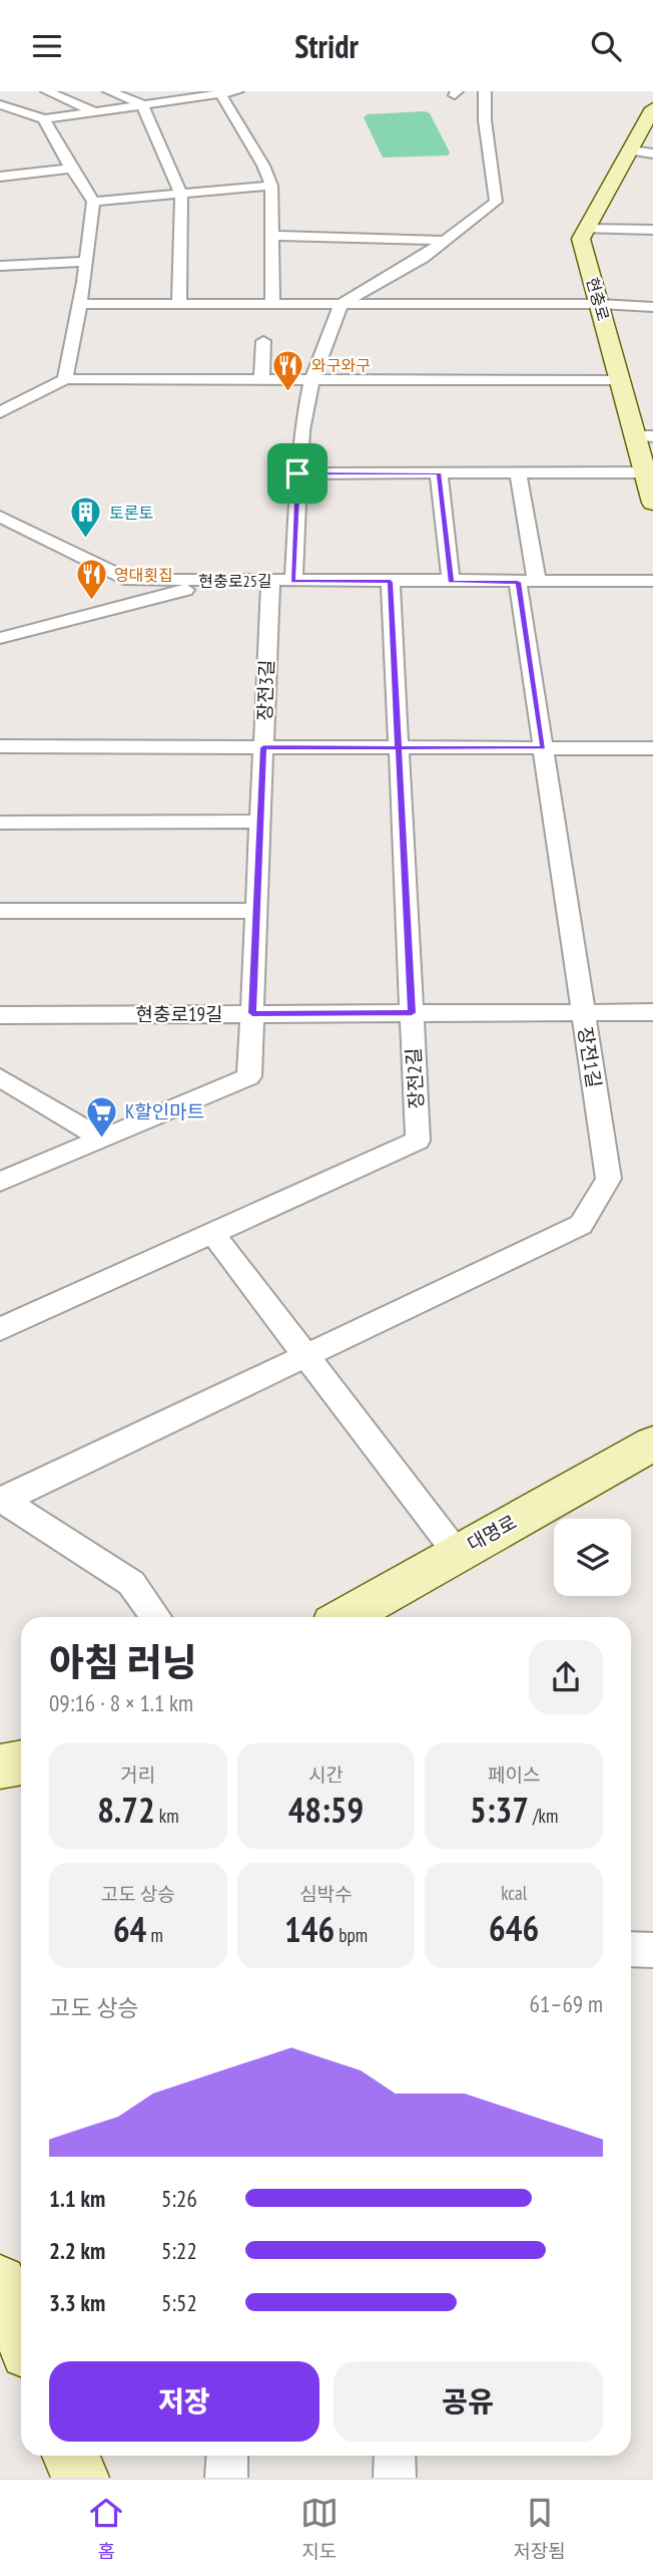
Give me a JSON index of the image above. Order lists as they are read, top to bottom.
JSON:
{
  "streets": {
    "main road": ["현충로", "대명로"],
    "street": [
      "현충로25길",
      "장전3길",
      "현충로19길",
      "장전1길",
      "장전2길"
    ]
  },
  "crossings": [
    ["현충로25길", "장전3길"],
    ["현충로25길", "장전1길"],
    ["현충로25길", "장전2길"],
    ["장전3길", "현충로19길"],
    ["현충로19길", "장전1길"],
    ["현충로19길", "장전2길"]
  ],
  "places": {
    "restaurant": ["와구와구", "영대횟집"],
    "building": ["토론토"],
    "supermarket": ["K할인마트"]
  },
  "page": {
    "header": "Stridr",
    "heading": ["아침 러닝", "09:16 · 8 × 1.1 km"],
    "stats": [
      ["거리", "8.72 km"],
      ["시간", "48:59"],
      ["페이스", "5:37 /km"],
      ["고도 상승", "64 m"],
      ["심박수", "146 bpm"],
      ["kcal", "646"]
    ],
    "chart": ["고도 상승", "61–69 m"],
    "list": [
      {
        "name": "1.1 km",
        "note": "5:26"
      },
      {
        "name": "2.2 km",
        "note": "5:22"
      },
      {
        "name": "3.3 km",
        "note": "5:52"
      }
    ],
    "buttons": ["저장", "공유"],
    "tabs": ["홈", "지도", "저장됨"]
  }
}
